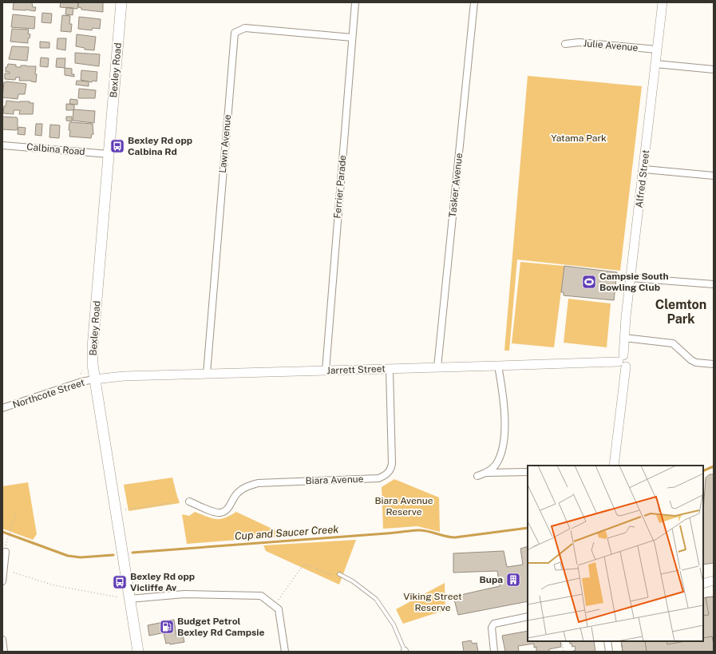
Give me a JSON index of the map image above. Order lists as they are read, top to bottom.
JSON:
{
  "streets": {
    "main road": ["Bexley Road"],
    "street": [
      "Julie Avenue",
      "Lawn Avenue",
      "Calbina Road",
      "Alfred Street",
      "Tasker Avenue",
      "Ferrier Parade",
      "Jarrett Street",
      "Northcote Street",
      "Biara Avenue"
    ]
  },
  "crossings": [
    ["Julie Avenue", "Alfred Street"],
    ["Bexley Road", "Calbina Road"],
    ["Bexley Road", "Jarrett Street"],
    ["Bexley Road", "Northcote Street"],
    ["Lawn Avenue", "Ferrier Parade"],
    ["Lawn Avenue", "Jarrett Street"],
    ["Alfred Street", "Jarrett Street"],
    ["Tasker Avenue", "Jarrett Street"],
    ["Ferrier Parade", "Jarrett Street"],
    ["Jarrett Street", "Northcote Street"],
    ["Jarrett Street", "Biara Avenue"]
  ],
  "districts": ["Clemton Park"],
  "water": ["Cup and Saucer Creek"],
  "parks": ["Yatama Park", "Biara Avenue Reserve", "Viking Street Reserve"],
  "places": {
    "bus stop": ["Bexley Rd opp Calbina Rd", "Bexley Rd opp Vicliffe Av"],
    "sports": ["Campsie South Bowling Club"],
    "building": ["Bupa"],
    "fuel station": ["Budget Petrol Bexley Rd Campsie"]
  }
}
